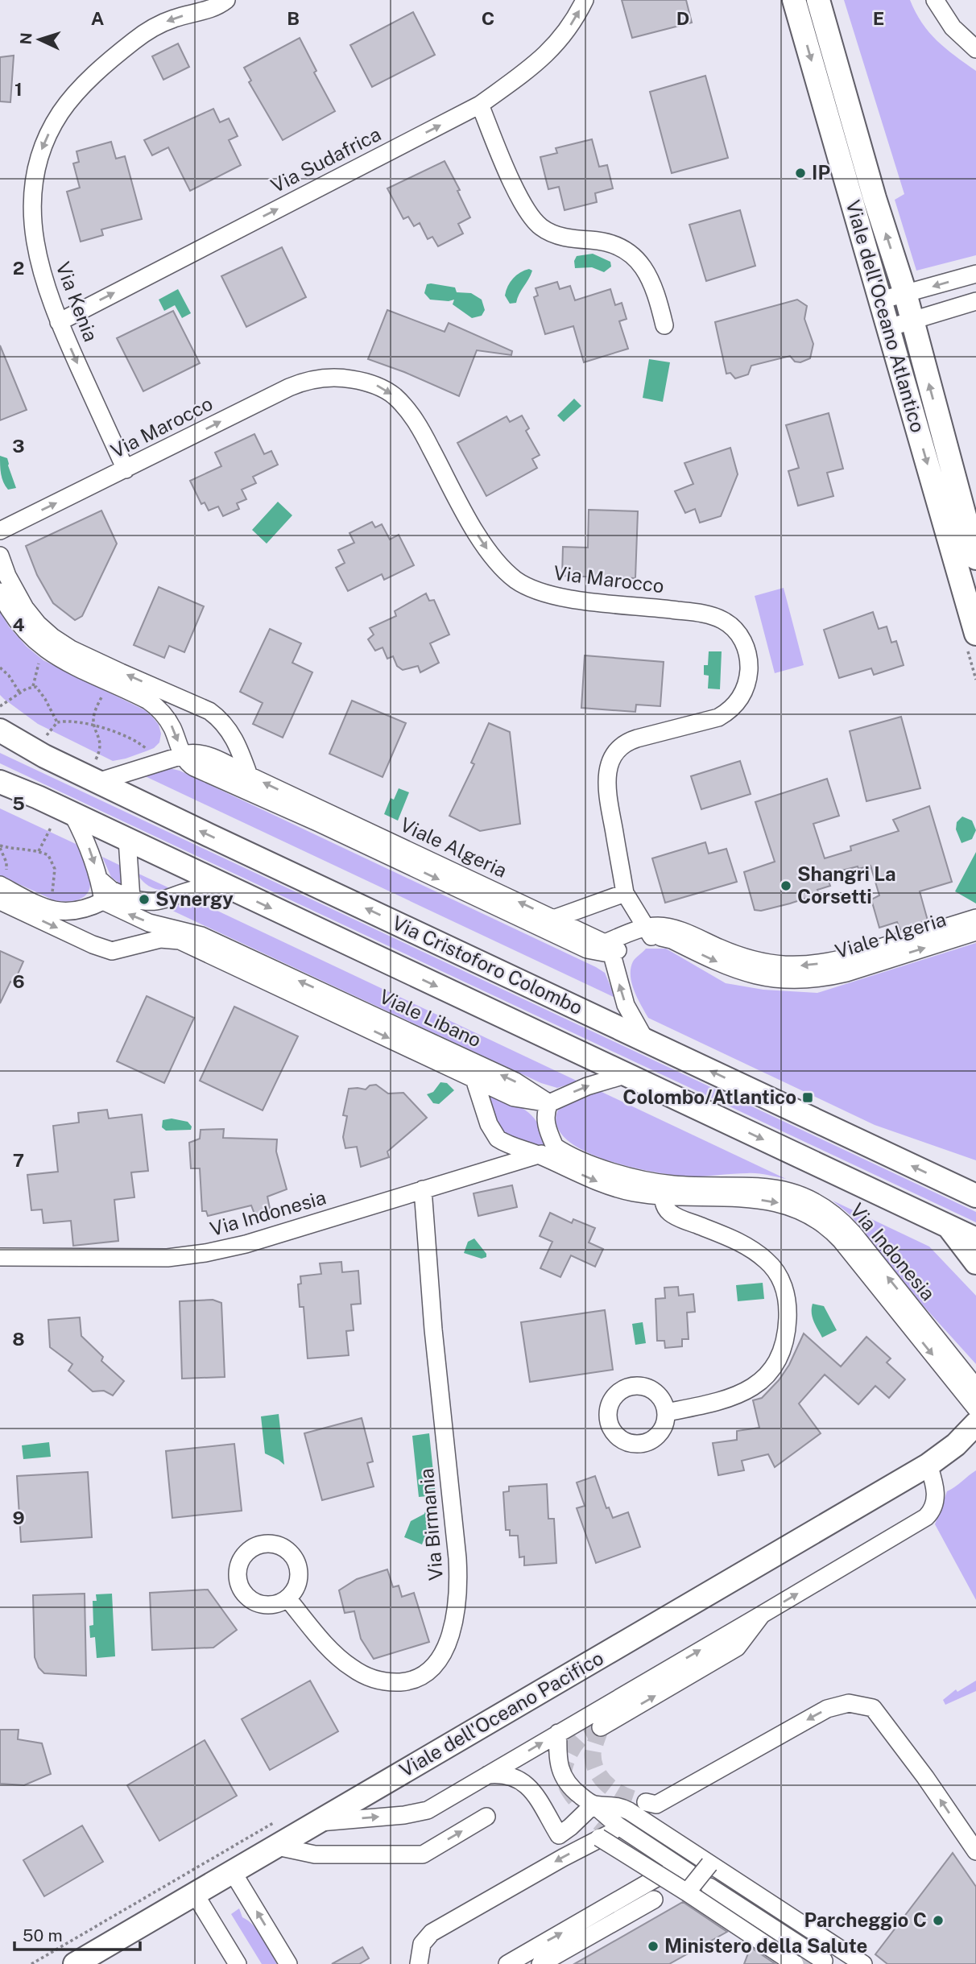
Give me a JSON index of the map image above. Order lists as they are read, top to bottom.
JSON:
{
  "streets": {
    "main road": ["Viale dell'Oceano Atlantico", "Via Cristoforo Colombo", "Viale dell'Oceano Pacifico"],
    "street": [
      "Via Sudafrica",
      "Via Kenia",
      "Via Marocco",
      "Viale Algeria",
      "Viale Libano",
      "Via Indonesia",
      "Via Birmania"
    ]
  },
  "crossings": [
    ["Via Sudafrica", "Via Kenia"],
    ["Via Kenia", "Via Marocco"],
    ["Viale Libano", "Via Indonesia"],
    ["Via Indonesia", "Via Birmania"]
  ],
  "one_way": ["Via Sudafrica", "Via Kenia"],
  "places": {
    "other": [
      "IP",
      "Shangri La Corsetti",
      "Synergy",
      "Parcheggio C",
      "Ministero della Salute"
    ],
    "transit": ["Colombo/Atlantico"]
  },
  "scale_bar": "50 m",
  "north": "left",
  "grid": {
    "columns": [
      "A",
      "B",
      "C",
      "D",
      "E"
    ],
    "rows": [
      "1",
      "2",
      "3",
      "4",
      "5",
      "6",
      "7",
      "8",
      "9"
    ]
  }
}
